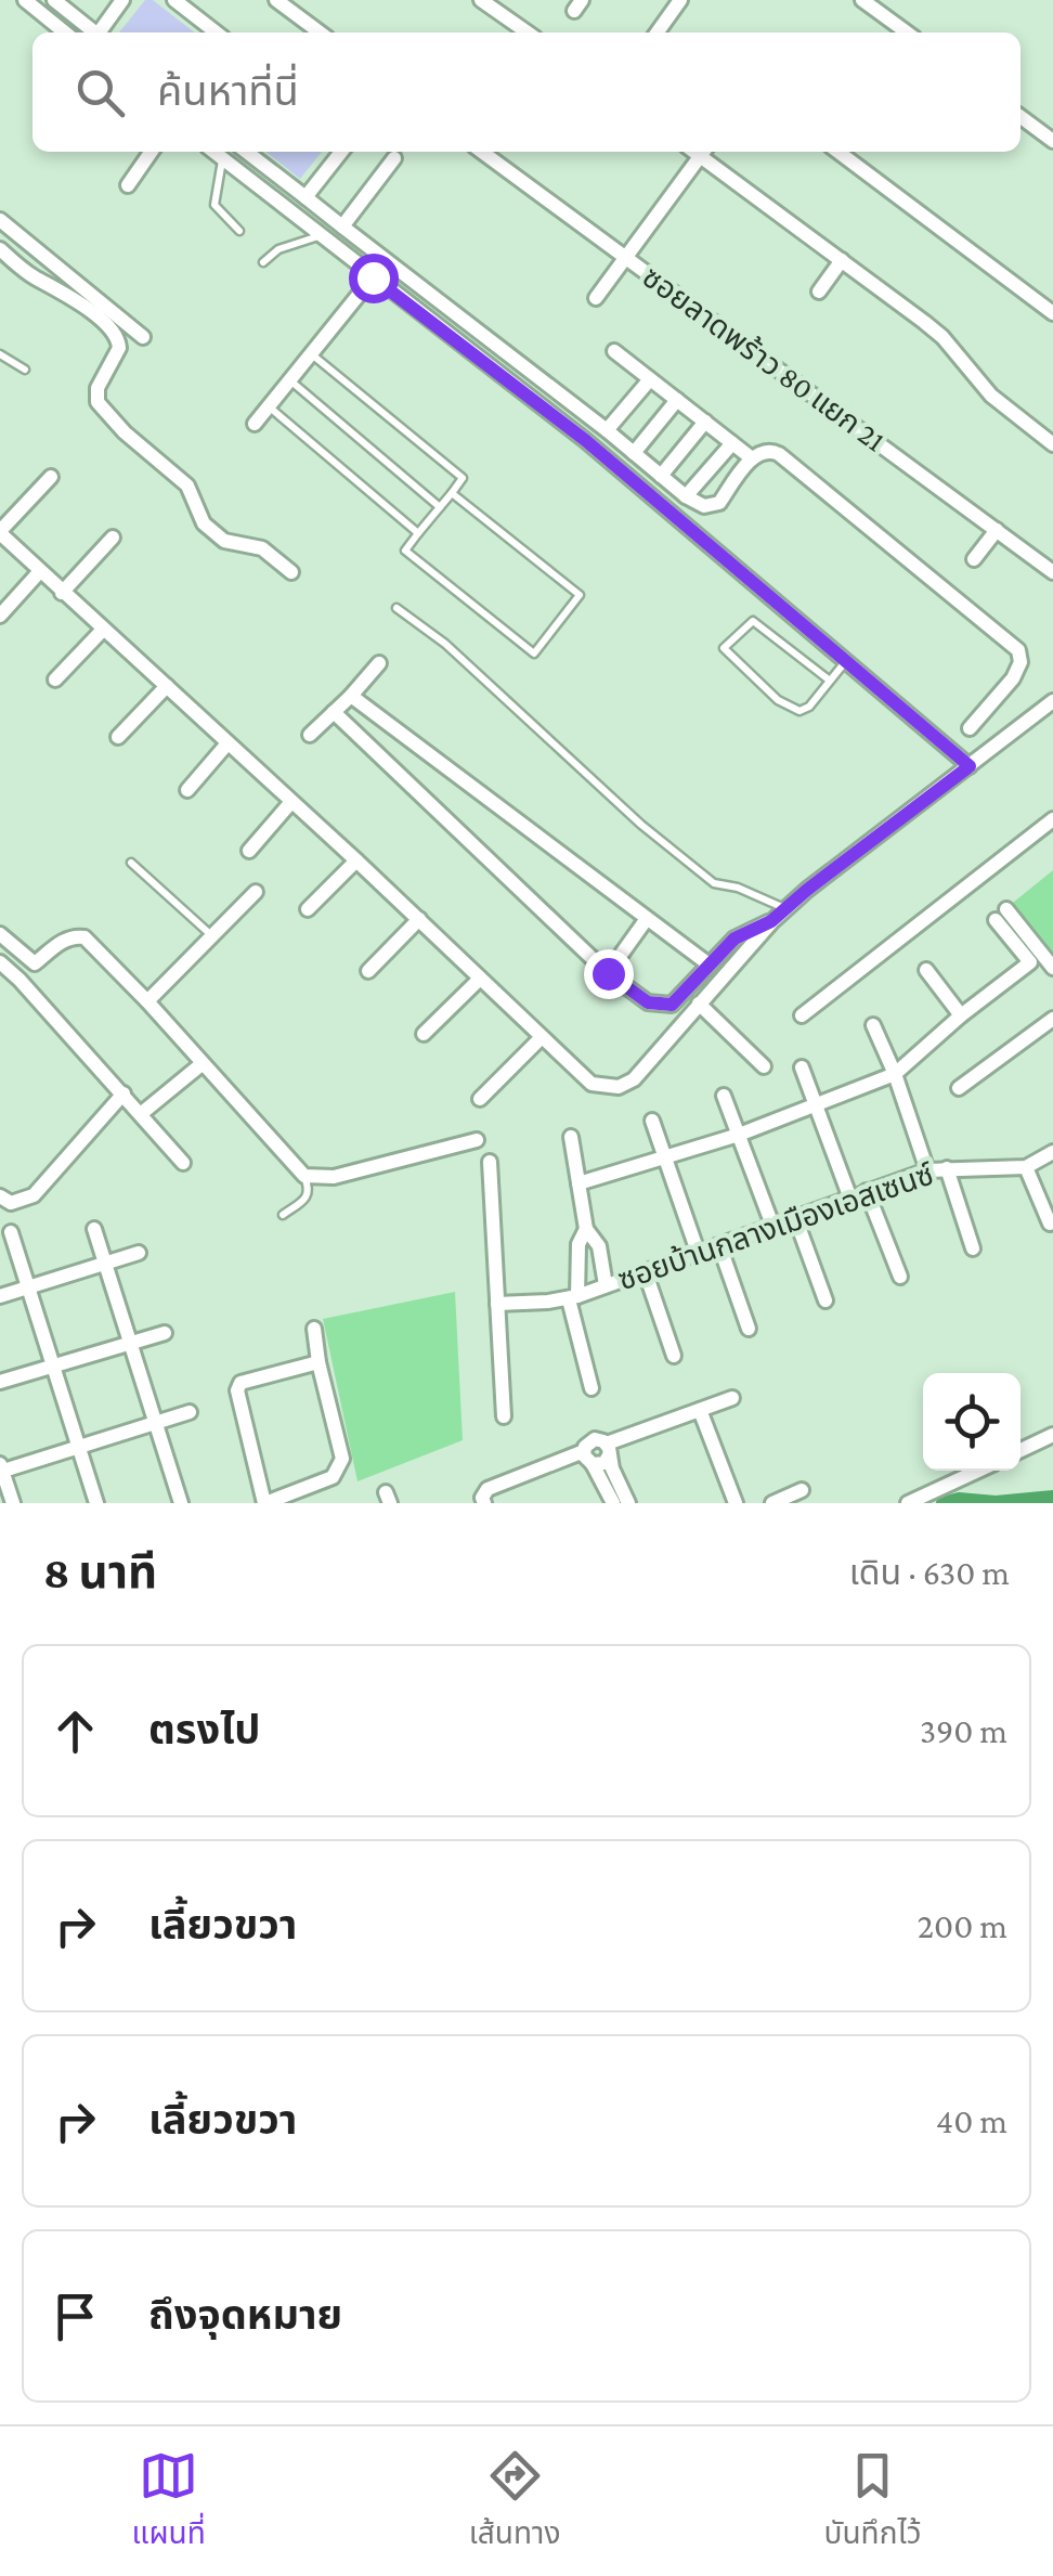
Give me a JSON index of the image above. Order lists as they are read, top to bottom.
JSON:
{
  "streets": {
    "street": ["ซอยลาดพร้าว 80 แยก 21", "ซอยบ้านกลางเมืองเอสเซนซ์"]
  },
  "page": {
    "search": "ค้นหาที่นี่",
    "heading": ["8 นาที", "เดิน · 630 m"],
    "list": [
      ["ตรงไป", "390 m"],
      ["เลี้ยวขวา", "200 m"],
      ["เลี้ยวขวา", "40 m"],
      "ถึงจุดหมาย"
    ],
    "nav": ["แผนที่", "เส้นทาง", "บันทึกไว้"]
  }
}
